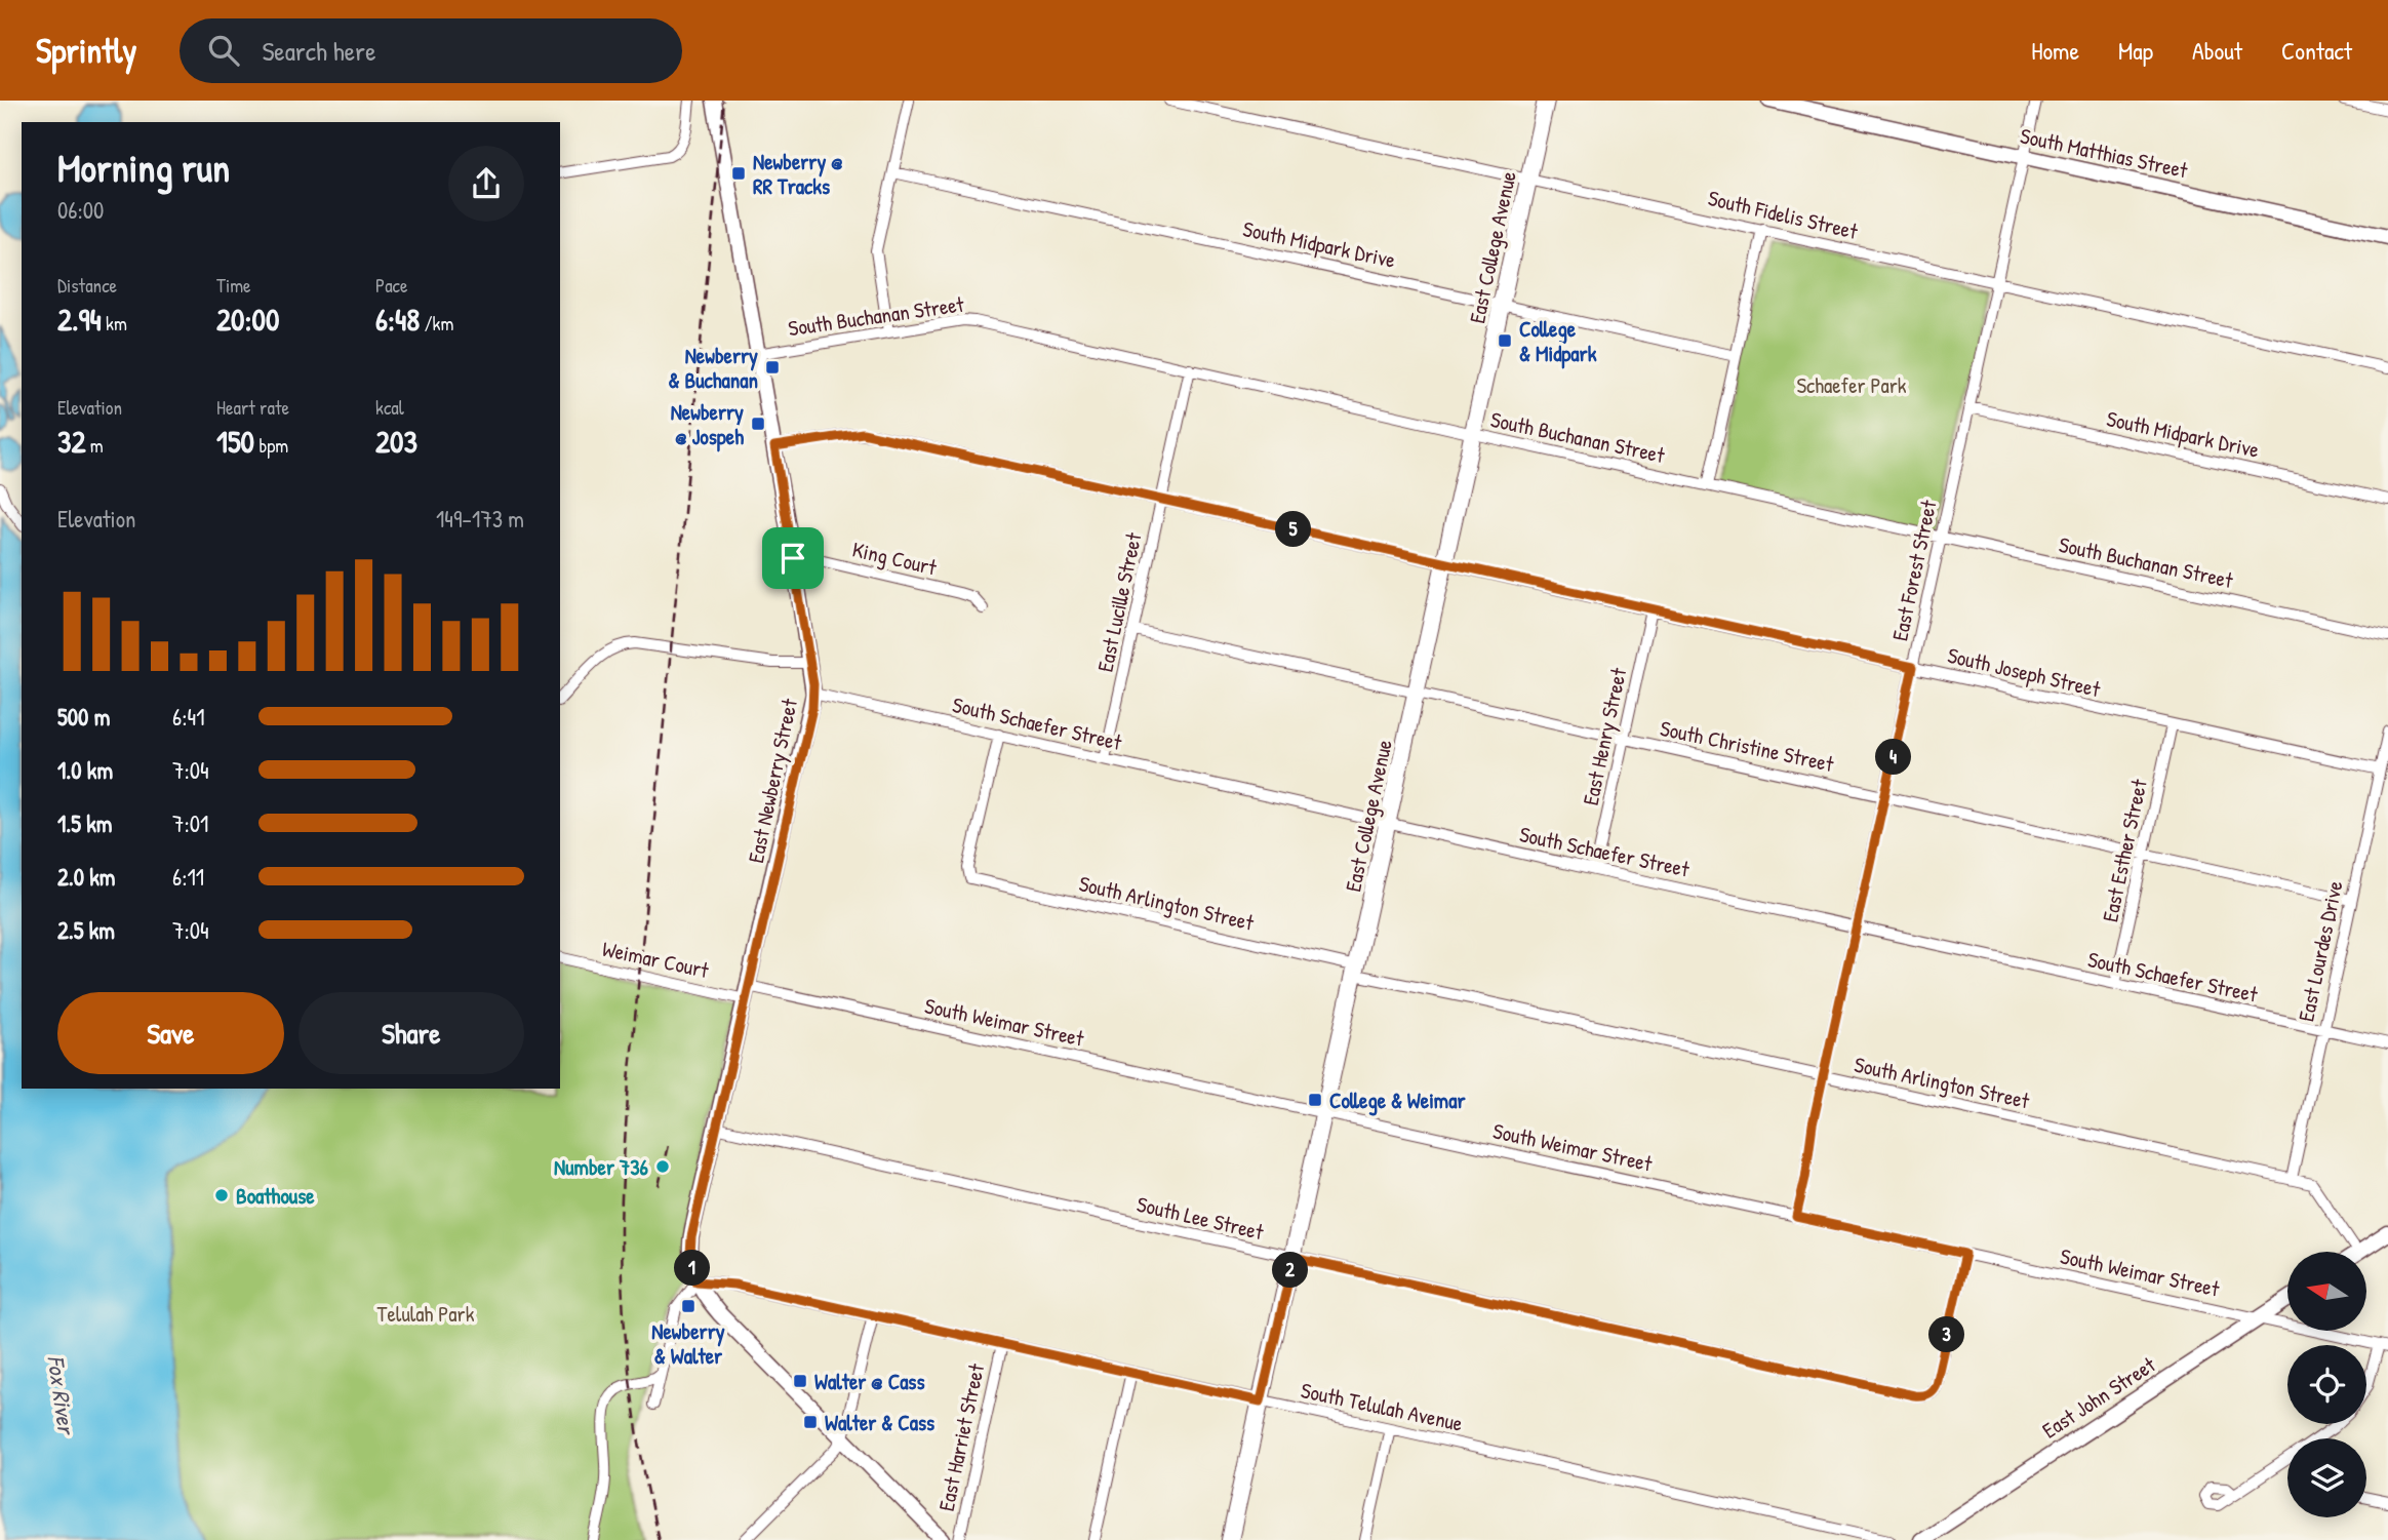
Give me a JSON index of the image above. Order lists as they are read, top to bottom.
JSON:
{
  "streets": {
    "main road": [
      "South Matthias Street",
      "East College Avenue",
      "East Newberry Street",
      "East John Street"
    ],
    "street": [
      "South Fidelis Street",
      "South Midpark Drive",
      "South Buchanan Street",
      "King Court",
      "East Forest Street",
      "East Lucille Street",
      "South Joseph Street",
      "South Schaefer Street",
      "East Henry Street",
      "South Christine Street",
      "East Esther Street",
      "South Arlington Street",
      "East Lourdes Drive",
      "Weimar Court",
      "South Weimar Street",
      "South Lee Street",
      "South Telulah Avenue",
      "East Harriet Street"
    ]
  },
  "crossings": [
    ["South Matthias Street", "East Forest Street"],
    ["South Fidelis Street", "East College Avenue"],
    ["South Fidelis Street", "East Forest Street"],
    ["South Midpark Drive", "East College Avenue"],
    ["South Midpark Drive", "East Forest Street"],
    ["East College Avenue", "South Buchanan Street"],
    ["East College Avenue", "South Joseph Street"],
    ["East College Avenue", "South Schaefer Street"],
    ["East College Avenue", "South Christine Street"],
    ["East College Avenue", "South Arlington Street"],
    ["East College Avenue", "South Weimar Street"],
    ["East College Avenue", "South Lee Street"],
    ["East College Avenue", "South Telulah Avenue"],
    ["South Buchanan Street", "East Forest Street"],
    ["South Buchanan Street", "East Lucille Street"],
    ["South Buchanan Street", "East Newberry Street"],
    ["King Court", "East Newberry Street"],
    ["East Forest Street", "South Joseph Street"],
    ["East Forest Street", "South Schaefer Street"],
    ["East Forest Street", "South Christine Street"],
    ["East Forest Street", "South Arlington Street"],
    ["East Forest Street", "South Weimar Street"],
    ["East Lucille Street", "South Joseph Street"],
    ["East Lucille Street", "South Schaefer Street"],
    ["East Lucille Street", "South Christine Street"],
    ["South Joseph Street", "East Henry Street"],
    ["South Joseph Street", "East Newberry Street"],
    ["South Joseph Street", "East Esther Street"],
    ["South Joseph Street", "East Lourdes Drive"],
    ["South Schaefer Street", "East Henry Street"],
    ["South Schaefer Street", "East Newberry Street"],
    ["South Schaefer Street", "East Esther Street"],
    ["South Schaefer Street", "South Arlington Street"],
    ["South Schaefer Street", "East Lourdes Drive"],
    ["East Henry Street", "South Christine Street"],
    ["South Christine Street", "East Esther Street"],
    ["South Christine Street", "East Lourdes Drive"],
    ["East Newberry Street", "Weimar Court"],
    ["East Newberry Street", "South Weimar Street"],
    ["East Newberry Street", "South Lee Street"],
    ["East Newberry Street", "South Telulah Avenue"],
    ["South Arlington Street", "East Lourdes Drive"],
    ["Weimar Court", "South Weimar Street"],
    ["South Weimar Street", "South Lee Street"],
    ["South Weimar Street", "East John Street"],
    ["South Telulah Avenue", "East Harriet Street"]
  ],
  "water": ["Fox River"],
  "parks": ["Schaefer Park", "Telulah Park"],
  "places": {
    "transit": [
      "Newberry @ RR Tracks",
      "College & Midpark",
      "Newberry & Buchanan",
      "Newberry @ Jospeh",
      "College & Weimar",
      "Newberry & Walter",
      "Walter @ Cass",
      "Walter & Cass"
    ],
    "other": ["Number 736", "Boathouse"]
  },
  "north": "left",
  "page": {
    "header": "Sprintly",
    "search": "Search here",
    "nav": [
      "Home",
      "Map",
      "About",
      "Contact"
    ],
    "heading": ["Morning run", "06:00"],
    "stats": [
      ["Distance", "2.94 km"],
      ["Time", "20:00"],
      ["Pace", "6:48 /km"],
      ["Elevation", "32 m"],
      ["Heart rate", "150 bpm"],
      ["kcal", "203"]
    ],
    "chart": ["Elevation", "149–173 m"],
    "pins": [
      "5",
      "4",
      "1",
      "2",
      "3"
    ],
    "list": [
      {
        "name": "500 m",
        "note": "6:41"
      },
      {
        "name": "1.0 km",
        "note": "7:04"
      },
      {
        "name": "1.5 km",
        "note": "7:01"
      },
      {
        "name": "2.0 km",
        "note": "6:11"
      },
      {
        "name": "2.5 km",
        "note": "7:04"
      }
    ],
    "buttons": ["Save", "Share"]
  }
}
